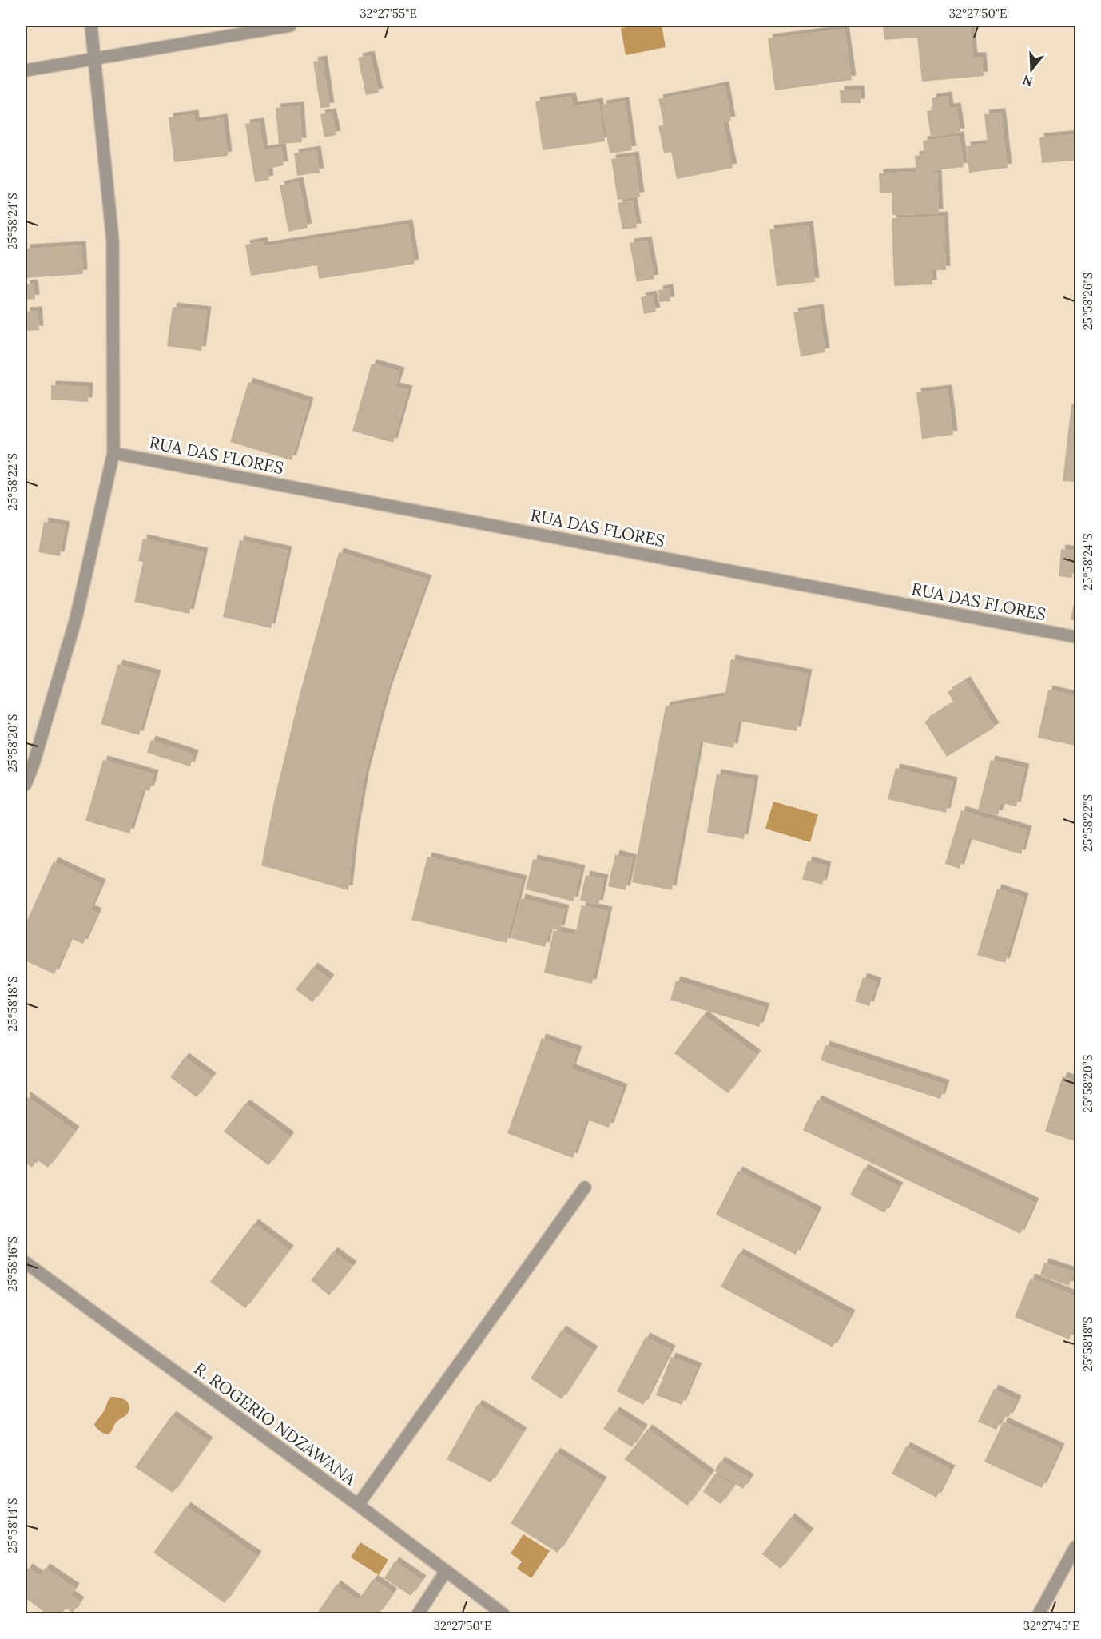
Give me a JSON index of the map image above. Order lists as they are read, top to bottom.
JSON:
{
  "streets": {
    "street": ["RUA DAS FLORES", "R. ROGERIO NDZAWANA"]
  },
  "north": "bottom",
  "coordinates": [
    "32°27'55\"E",
    "32°27'50\"E",
    "25°58'24\"S",
    "25°58'26\"S",
    "25°58'22\"S",
    "25°58'20\"S",
    "25°58'18\"S",
    "25°58'16\"S",
    "25°58'14\"S",
    "32°27'45\"E"
  ]
}
